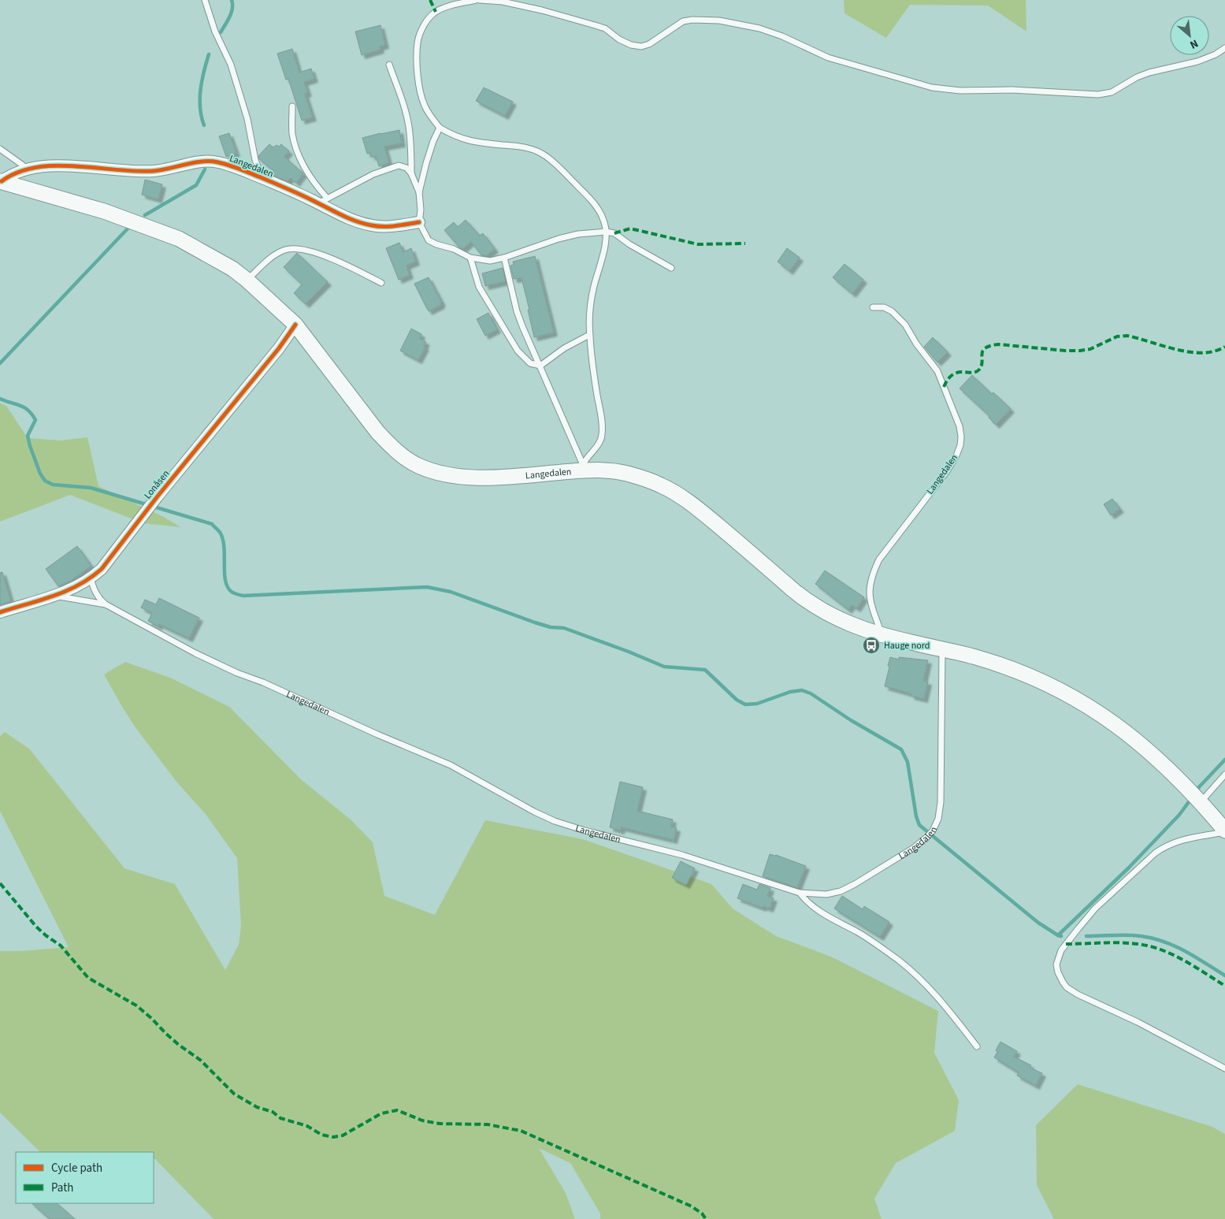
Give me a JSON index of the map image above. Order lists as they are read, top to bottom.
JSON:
{
  "streets": {
    "main road": ["Langedalen"],
    "street": ["Lonåsen"]
  },
  "crossings": [
    ["Langedalen", "Lonåsen"]
  ],
  "places": {
    "bus stop": ["Hauge nord"]
  },
  "legend": ["Cycle path", "Path"],
  "north": "bottom right"
}
